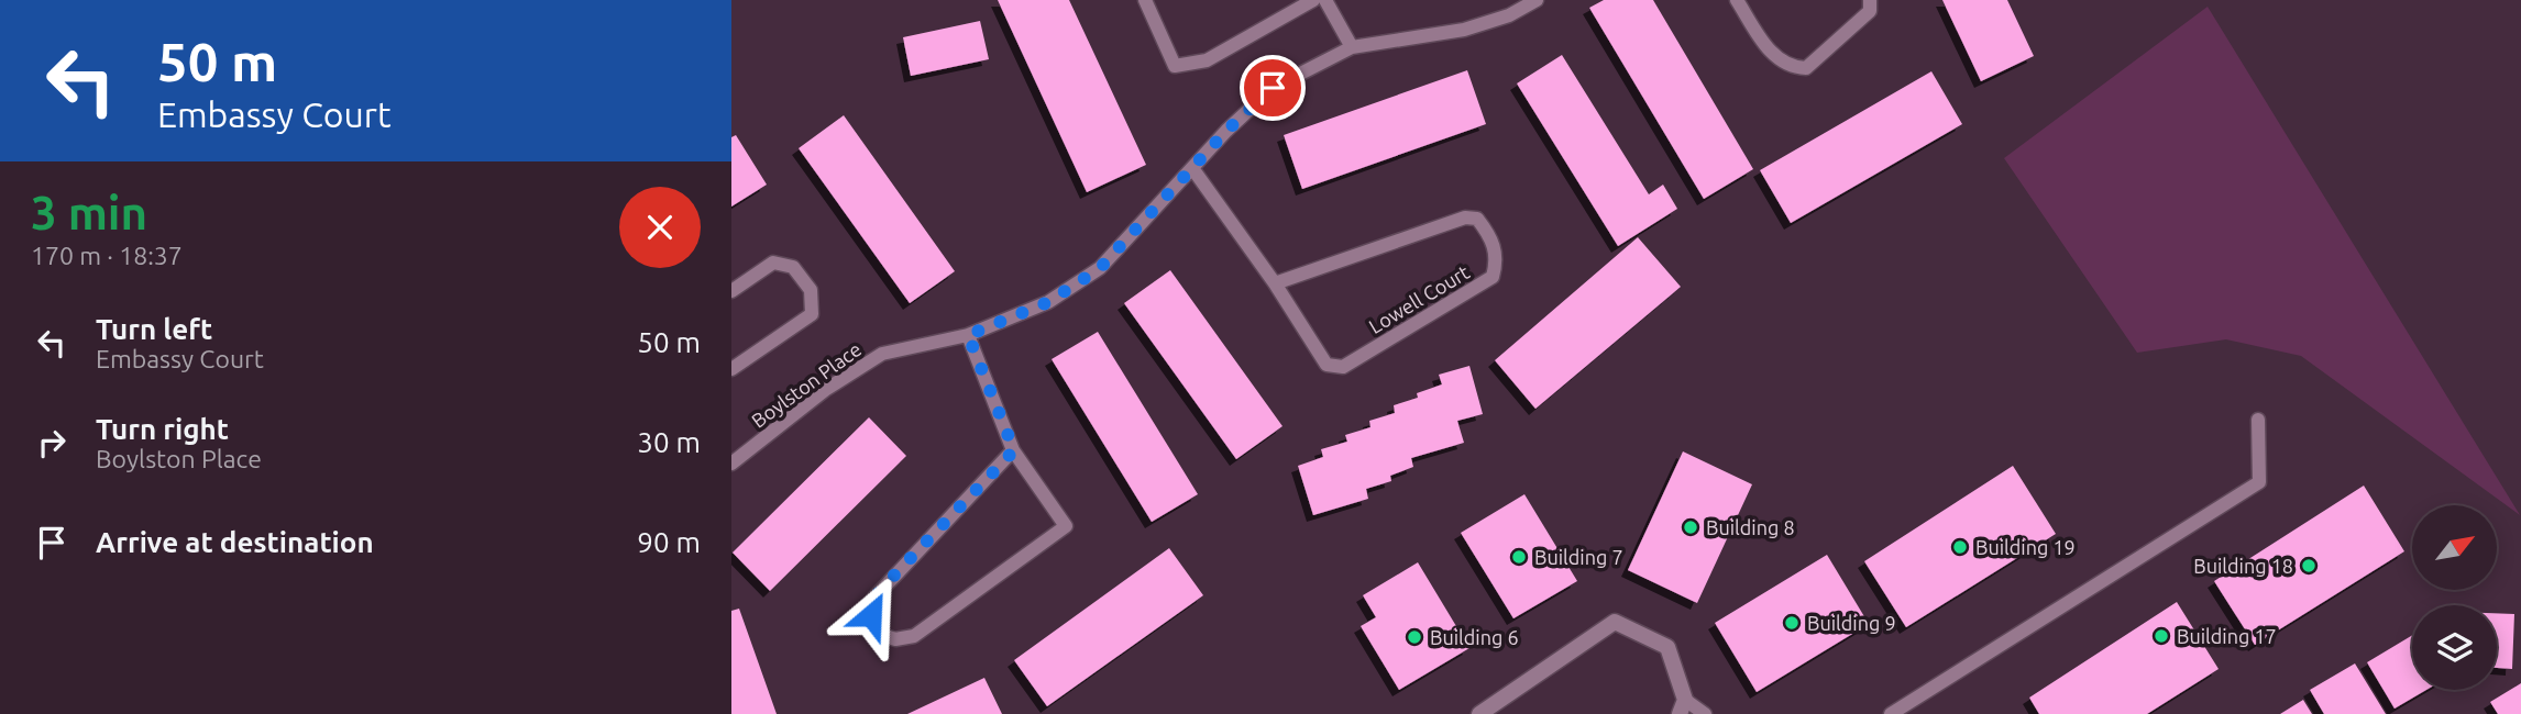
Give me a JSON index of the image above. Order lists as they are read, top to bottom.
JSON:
{
  "streets": {
    "lane": ["Lowell Court", "Boylston Place"]
  },
  "crossings": [
    ["Lowell Court", "Boylston Place"]
  ],
  "places": [
    "Building 8",
    "Building 19",
    "Building 7",
    "Building 18",
    "Building 9",
    "Building 17",
    "Building 6"
  ],
  "north": "top right",
  "page": {
    "turn": ["50 m", "Embassy Court"],
    "heading": ["3 min", "170 m · 18:37"],
    "list": [
      {
        "name": "Turn left",
        "note": "Embassy Court",
        "value": "50 m"
      },
      {
        "name": "Turn right",
        "note": "Boylston Place",
        "value": "30 m"
      },
      {
        "name": "Arrive at destination",
        "value": "90 m"
      }
    ]
  }
}
